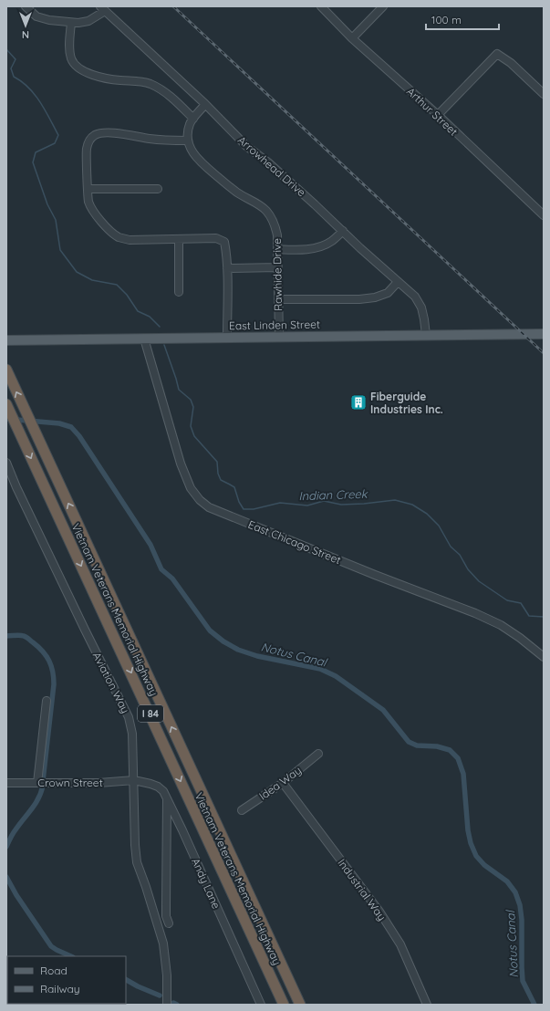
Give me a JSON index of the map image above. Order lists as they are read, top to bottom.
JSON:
{
  "streets": {
    "highway": ["Vietnam Veterans Memorial Highway", "I 84"],
    "main road": ["East Linden Street"],
    "street": [
      "Arthur Street",
      "Arrowhead Drive",
      "Rawhide Drive",
      "East Chicago Street",
      "Aviation Way",
      "Crown Street",
      "Idea Way",
      "Andy Lane",
      "Industrial Way"
    ]
  },
  "crossings": [
    ["Arrowhead Drive", "East Linden Street"],
    ["Rawhide Drive", "East Linden Street"],
    ["East Linden Street", "East Chicago Street"],
    ["Aviation Way", "Crown Street"],
    ["Aviation Way", "Andy Lane"],
    ["Crown Street", "Andy Lane"],
    ["Idea Way", "Industrial Way"]
  ],
  "water": ["Indian Creek", "Notus Canal"],
  "places": {
    "building": ["Fiberguide Industries Inc."]
  },
  "legend": ["Road", "Railway"],
  "scale_bar": "100 m",
  "north": "bottom"
}
